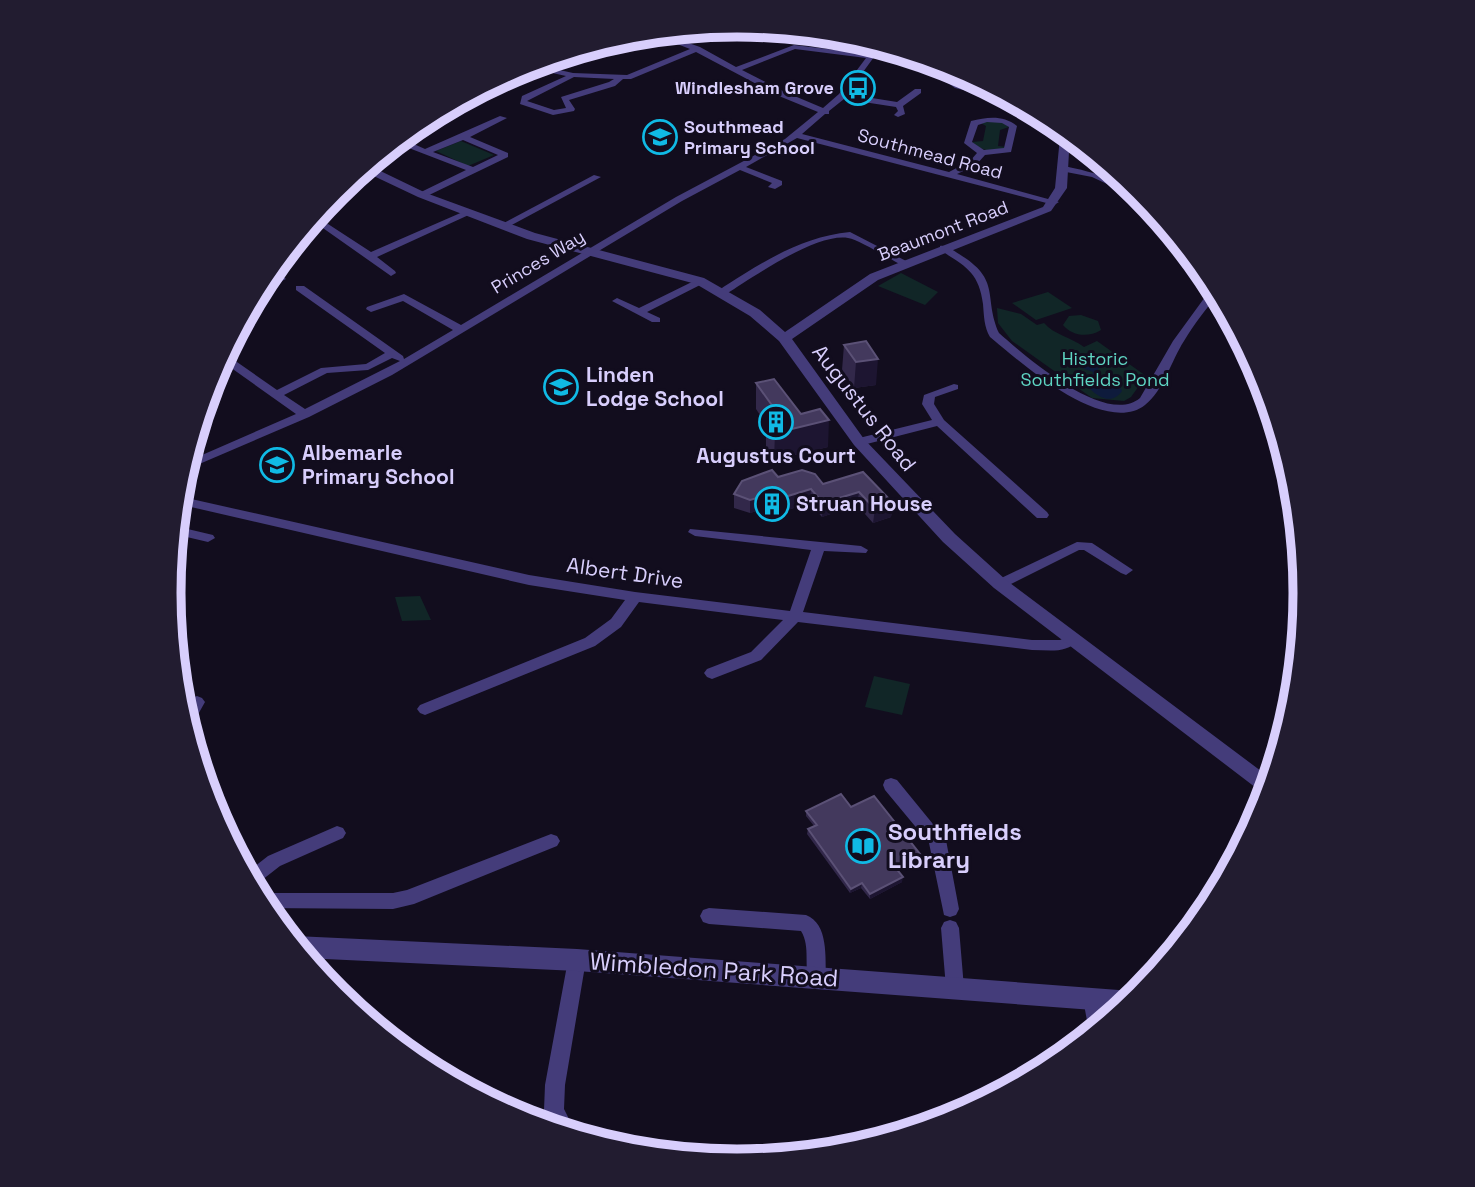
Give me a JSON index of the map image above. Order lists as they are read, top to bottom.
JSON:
{
  "streets": {
    "street": [
      "Southmead Road",
      "Beaumont Road",
      "Princes Way",
      "Augustus Road",
      "Albert Drive",
      "Wimbledon Park Road"
    ]
  },
  "crossings": [
    ["Southmead Road", "Beaumont Road"],
    ["Southmead Road", "Princes Way"],
    ["Beaumont Road", "Augustus Road"],
    ["Princes Way", "Augustus Road"],
    ["Augustus Road", "Albert Drive"]
  ],
  "parks": ["Historic Southfields Pond"],
  "places": {
    "bus stop": ["Windlesham Grove"],
    "school or university": ["Southmead Primary School", "Linden Lodge School", "Albemarle Primary School"],
    "building": ["Augustus Court", "Struan House"],
    "library": ["Southfields Library"]
  }
}
